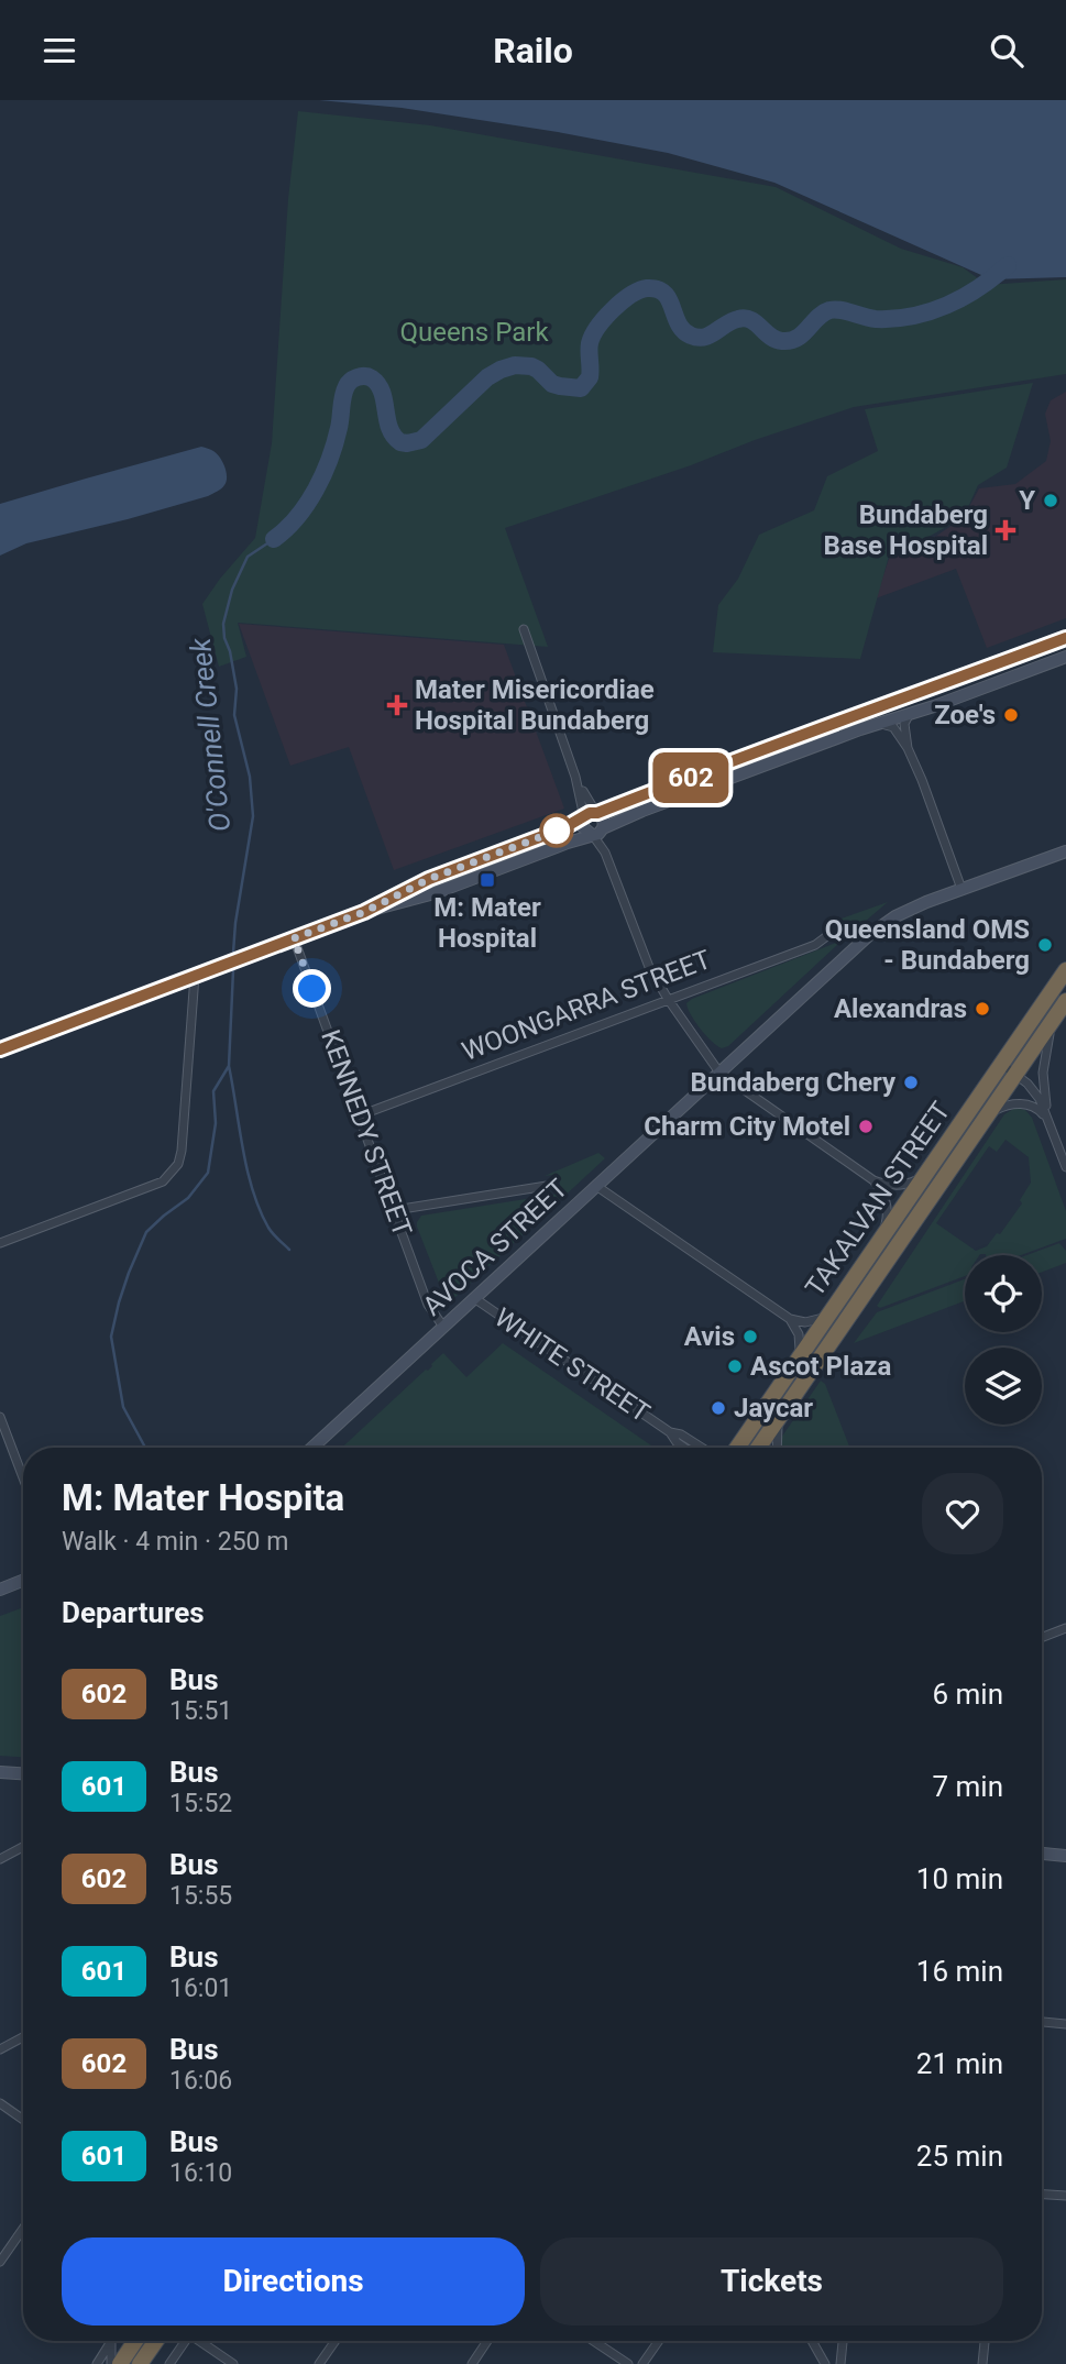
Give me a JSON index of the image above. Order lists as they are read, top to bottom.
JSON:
{
  "streets": {
    "highway": ["TAKALVAN STREET"],
    "street": [
      "WOONGARRA STREET",
      "KENNEDY STREET",
      "AVOCA STREET",
      "WHITE STREET"
    ]
  },
  "crossings": [
    ["WOONGARRA STREET", "KENNEDY STREET"],
    ["KENNEDY STREET", "AVOCA STREET"],
    ["AVOCA STREET", "WHITE STREET"]
  ],
  "water": ["O'Connell Creek"],
  "parks": ["Queens Park"],
  "places": {
    "other": [
      "Y",
      "Zoe's",
      "Queensland OMS - Bundaberg",
      "Alexandras",
      "Bundaberg Chery",
      "Charm City Motel",
      "Avis",
      "Ascot Plaza",
      "Jaycar"
    ],
    "health": ["Bundaberg Base Hospital", "Mater Misericordiae Hospital Bundaberg"],
    "transit": ["M: Mater Hospital"]
  },
  "lines": ["bus line 602"],
  "page": {
    "header": "Railo",
    "on_map": "602",
    "heading": [
      ["M: Mater Hospita", "Walk · 4 min · 250 m"],
      "Departures"
    ],
    "list": [
      {
        "mark": "602",
        "name": "Bus",
        "note": "15:51",
        "value": "6 min"
      },
      {
        "mark": "601",
        "name": "Bus",
        "note": "15:52",
        "value": "7 min"
      },
      {
        "mark": "602",
        "name": "Bus",
        "note": "15:55",
        "value": "10 min"
      },
      {
        "mark": "601",
        "name": "Bus",
        "note": "16:01",
        "value": "16 min"
      },
      {
        "mark": "602",
        "name": "Bus",
        "note": "16:06",
        "value": "21 min"
      },
      {
        "mark": "601",
        "name": "Bus",
        "note": "16:10",
        "value": "25 min"
      }
    ],
    "buttons": ["Directions", "Tickets"]
  }
}
